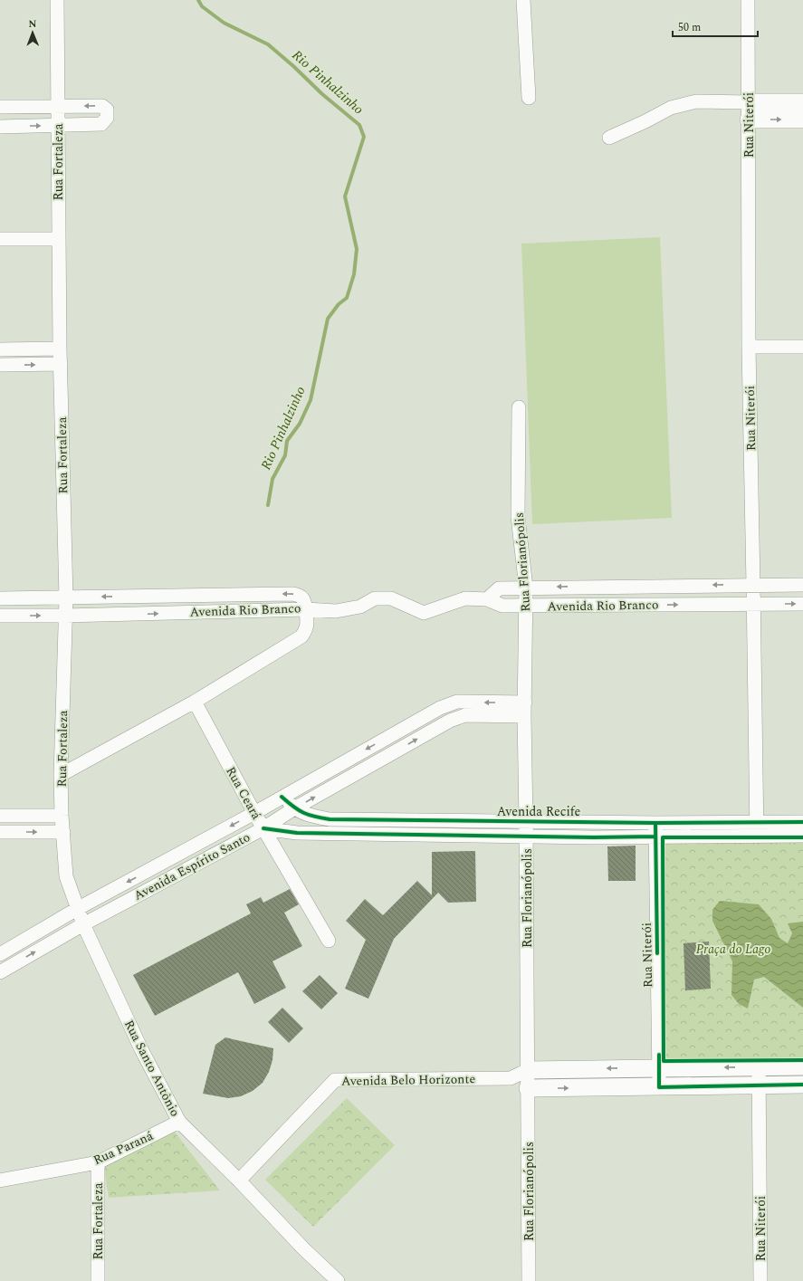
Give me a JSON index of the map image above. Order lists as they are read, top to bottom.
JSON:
{
  "streets": {
    "street": [
      "Rua Niterói",
      "Rua Fortaleza",
      "Rua Florianópolis",
      "Avenida Rio Branco",
      "Rua Ceará",
      "Avenida Recife",
      "Avenida Espírito Santo",
      "Rua Santo Antônio",
      "Avenida Belo Horizonte",
      "Rua Paraná"
    ]
  },
  "crossings": [
    ["Rua Niterói", "Avenida Rio Branco"],
    ["Rua Niterói", "Avenida Recife"],
    ["Rua Niterói", "Avenida Belo Horizonte"],
    ["Rua Fortaleza", "Avenida Rio Branco"],
    ["Rua Fortaleza", "Avenida Espírito Santo"],
    ["Rua Fortaleza", "Rua Santo Antônio"],
    ["Rua Fortaleza", "Rua Paraná"],
    ["Rua Florianópolis", "Avenida Rio Branco"],
    ["Rua Florianópolis", "Avenida Recife"],
    ["Rua Florianópolis", "Avenida Espírito Santo"],
    ["Rua Florianópolis", "Avenida Belo Horizonte"],
    ["Rua Ceará", "Avenida Recife"],
    ["Rua Ceará", "Avenida Espírito Santo"],
    ["Avenida Recife", "Avenida Espírito Santo"],
    ["Avenida Espírito Santo", "Rua Santo Antônio"],
    ["Rua Santo Antônio", "Avenida Belo Horizonte"],
    ["Rua Santo Antônio", "Rua Paraná"]
  ],
  "water": ["Rio Pinhalzinho"],
  "parks": ["Praça do Lago"],
  "scale_bar": "50 m",
  "north": "top"
}
